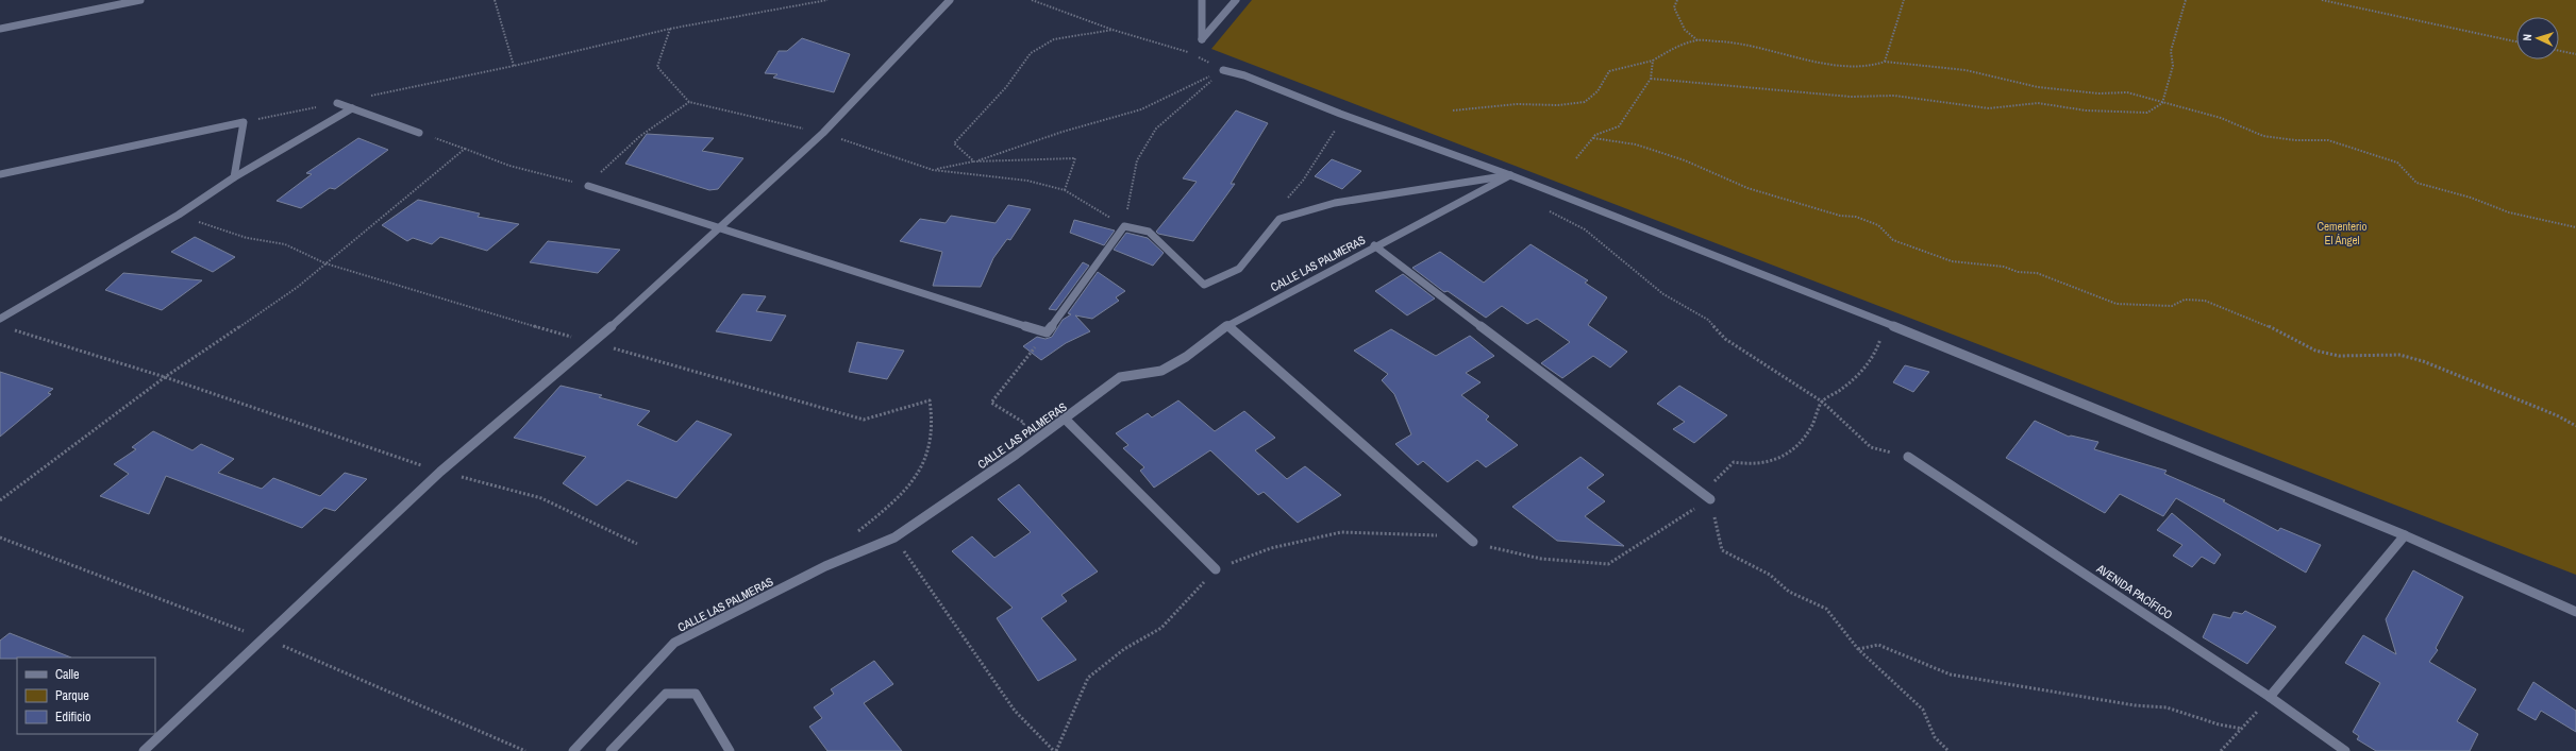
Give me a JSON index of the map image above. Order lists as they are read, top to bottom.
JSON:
{
  "streets": {
    "street": ["CALLE LAS PALMERAS", "AVENIDA PACÍFICO"]
  },
  "parks": ["Cementerio El Ángel"],
  "legend": ["Calle", "Parque", "Edificio"],
  "north": "left"
}
